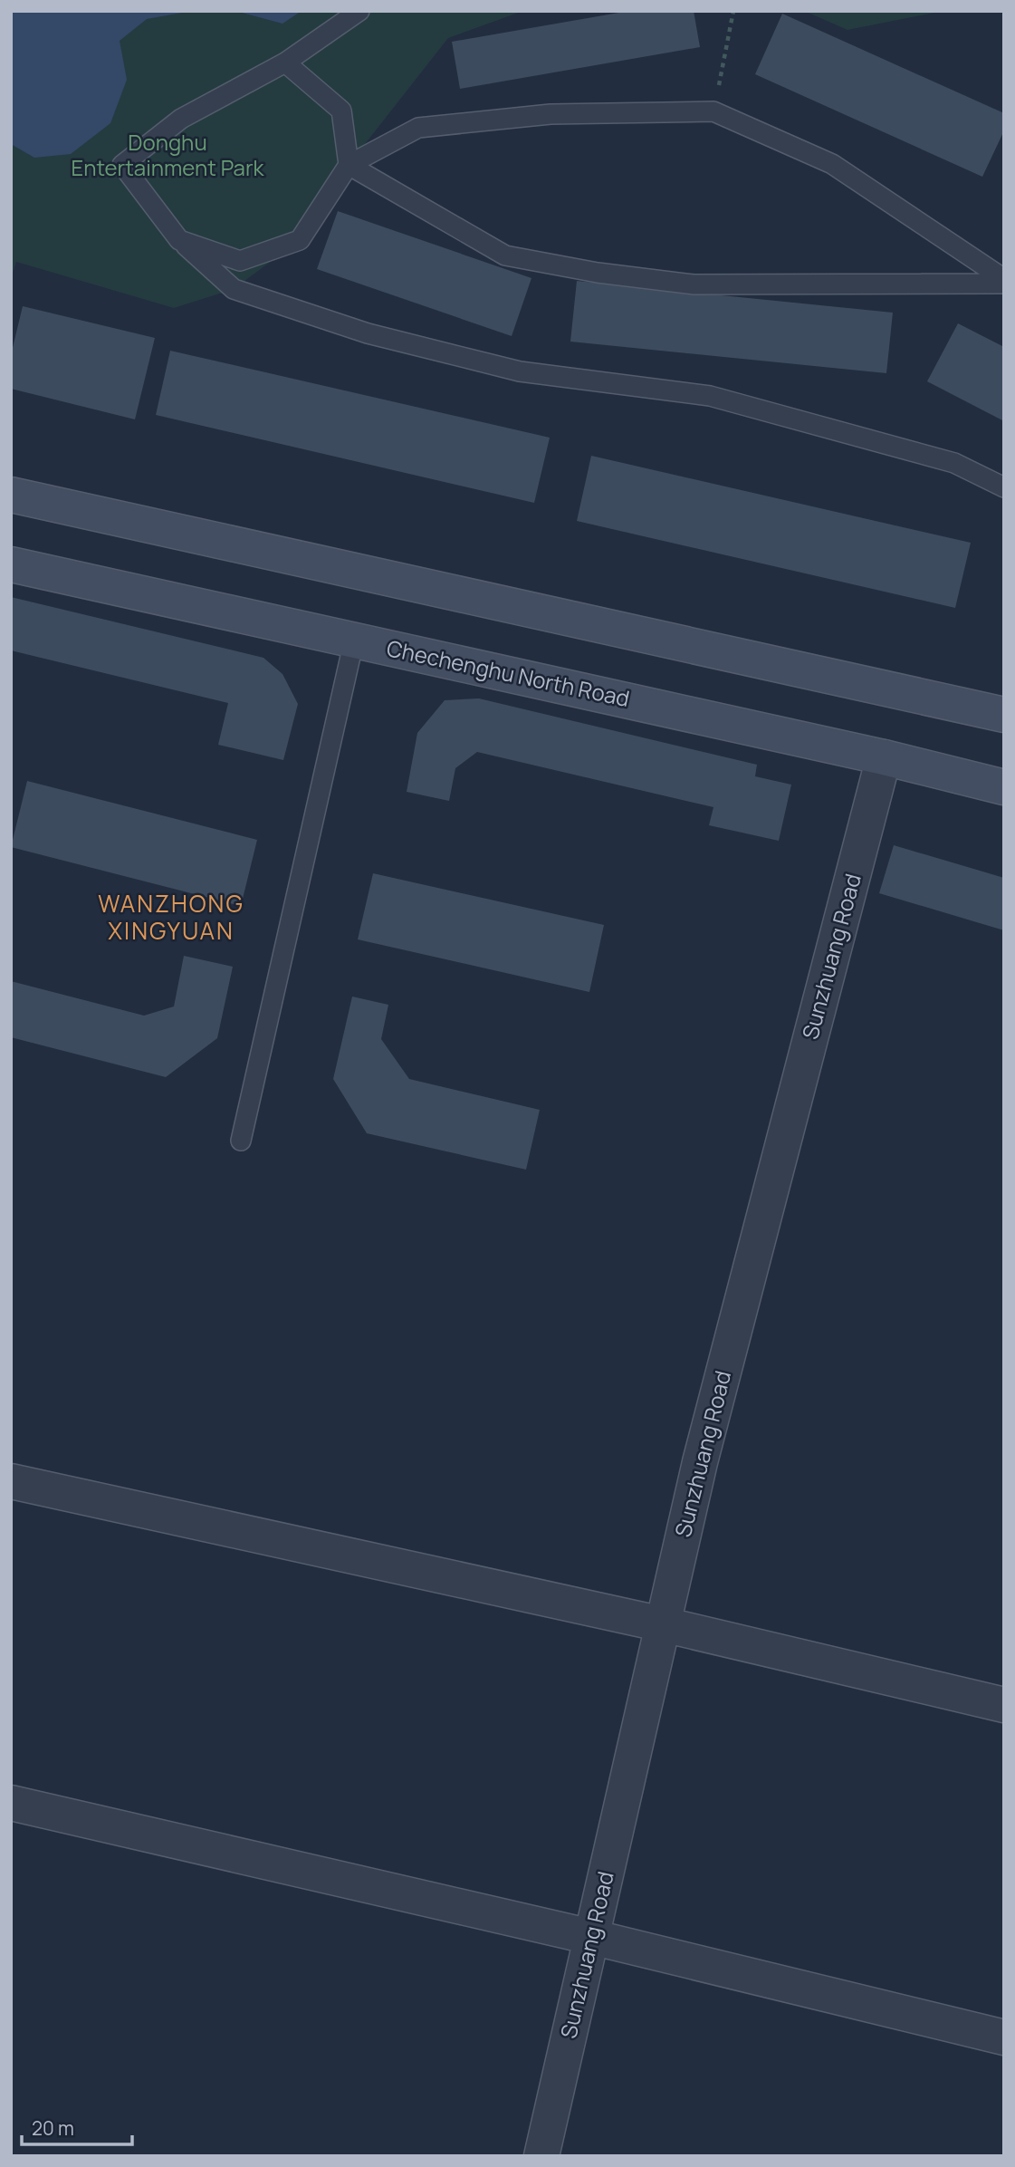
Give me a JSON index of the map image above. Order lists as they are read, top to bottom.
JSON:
{
  "streets": {
    "main road": ["Chechenghu North Road"],
    "street": ["Sunzhuang Road"]
  },
  "crossings": [
    ["Chechenghu North Road", "Sunzhuang Road"]
  ],
  "districts": ["WANZHONG XINGYUAN"],
  "parks": ["Donghu Entertainment Park"],
  "scale_bar": "20 m"
}
